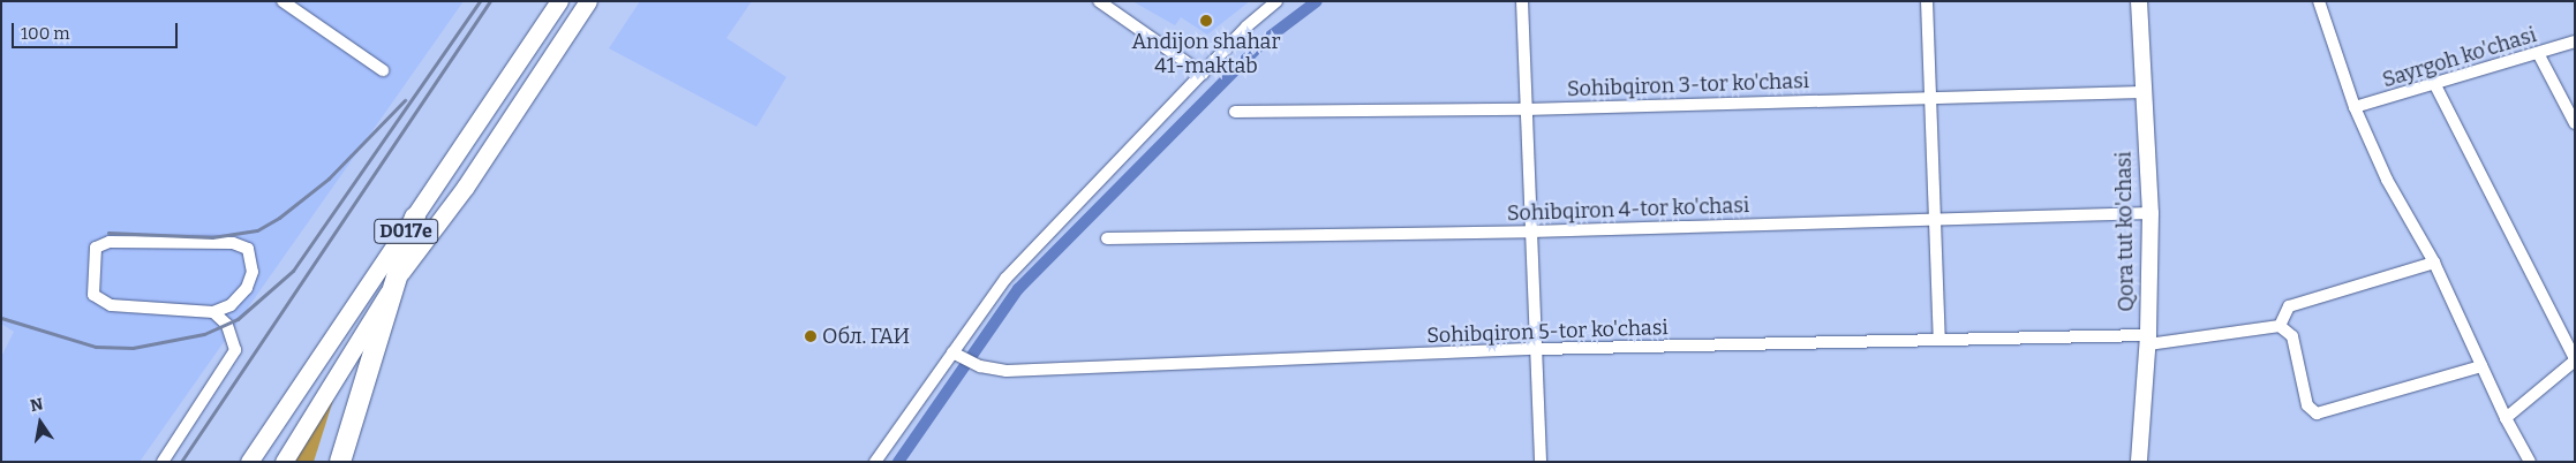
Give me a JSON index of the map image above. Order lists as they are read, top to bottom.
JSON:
{
  "streets": {
    "main road": ["D017e"],
    "street": [
      "Sayrgoh ko'chasi",
      "Sohibqiron 3-tor ko'chasi",
      "Sohibqiron 4-tor ko'chasi",
      "Qora tut ko'chasi",
      "Sohibqiron 5-tor ko'chasi"
    ]
  },
  "crossings": [
    ["Sohibqiron 3-tor ko'chasi", "Qora tut ko'chasi"],
    ["Sohibqiron 4-tor ko'chasi", "Qora tut ko'chasi"],
    ["Qora tut ko'chasi", "Sohibqiron 5-tor ko'chasi"]
  ],
  "places": ["Andijon shahar 41-maktab", "Обл. ГАИ"],
  "scale_bar": "100 m",
  "north": "top"
}
